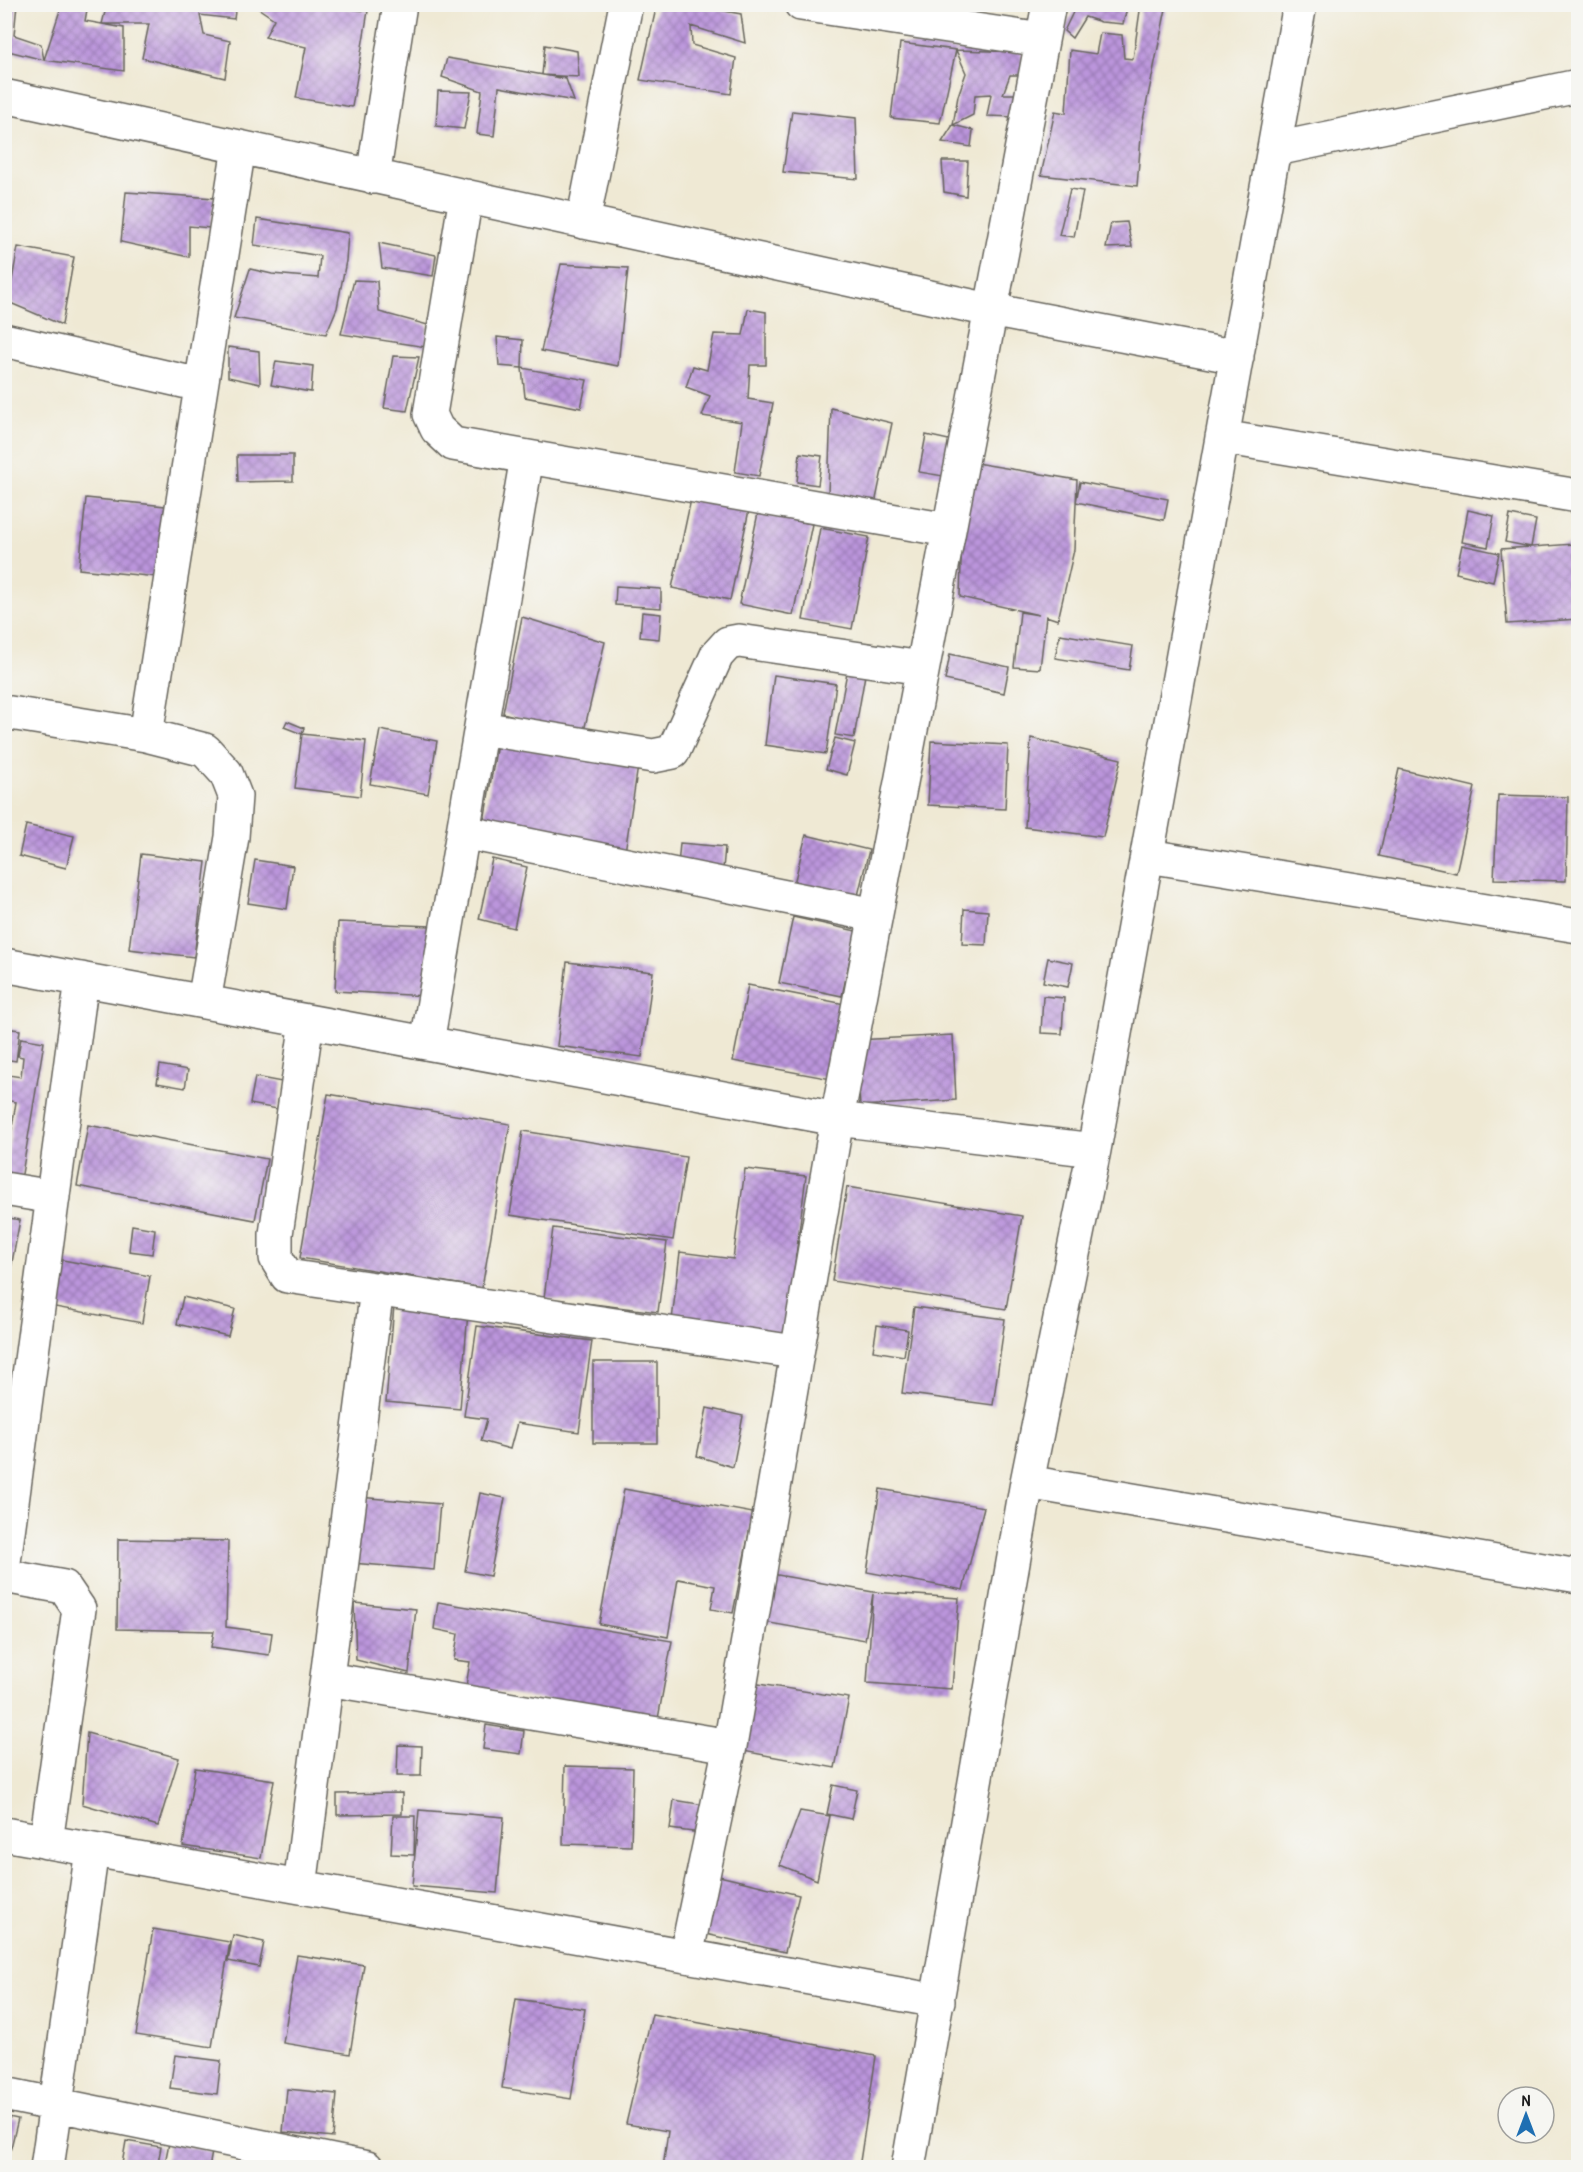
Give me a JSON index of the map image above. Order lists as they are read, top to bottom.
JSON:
{
  "north": "top"
}
